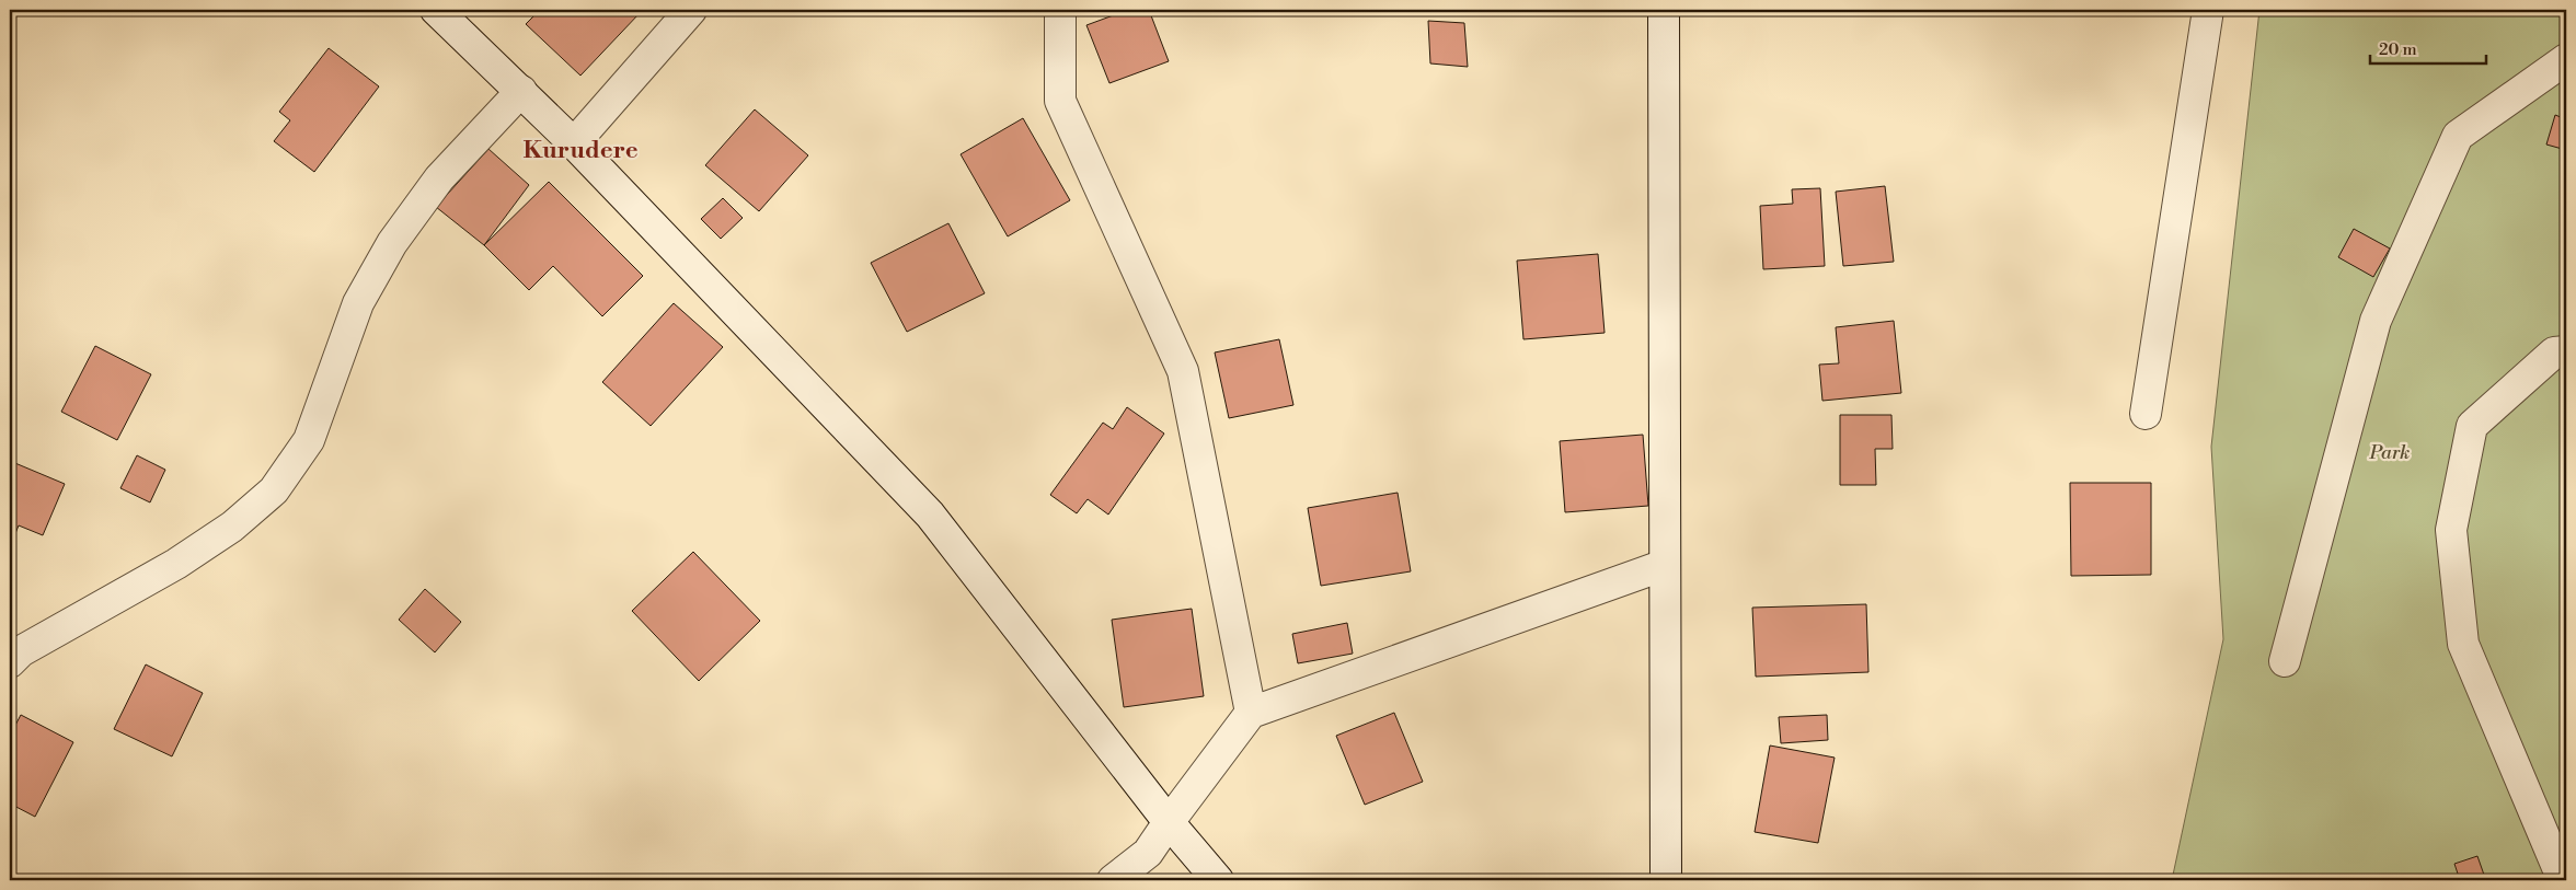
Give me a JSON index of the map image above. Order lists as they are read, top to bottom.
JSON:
{
  "districts": ["Kurudere"],
  "parks": ["Park"],
  "scale_bar": "20 m"
}
